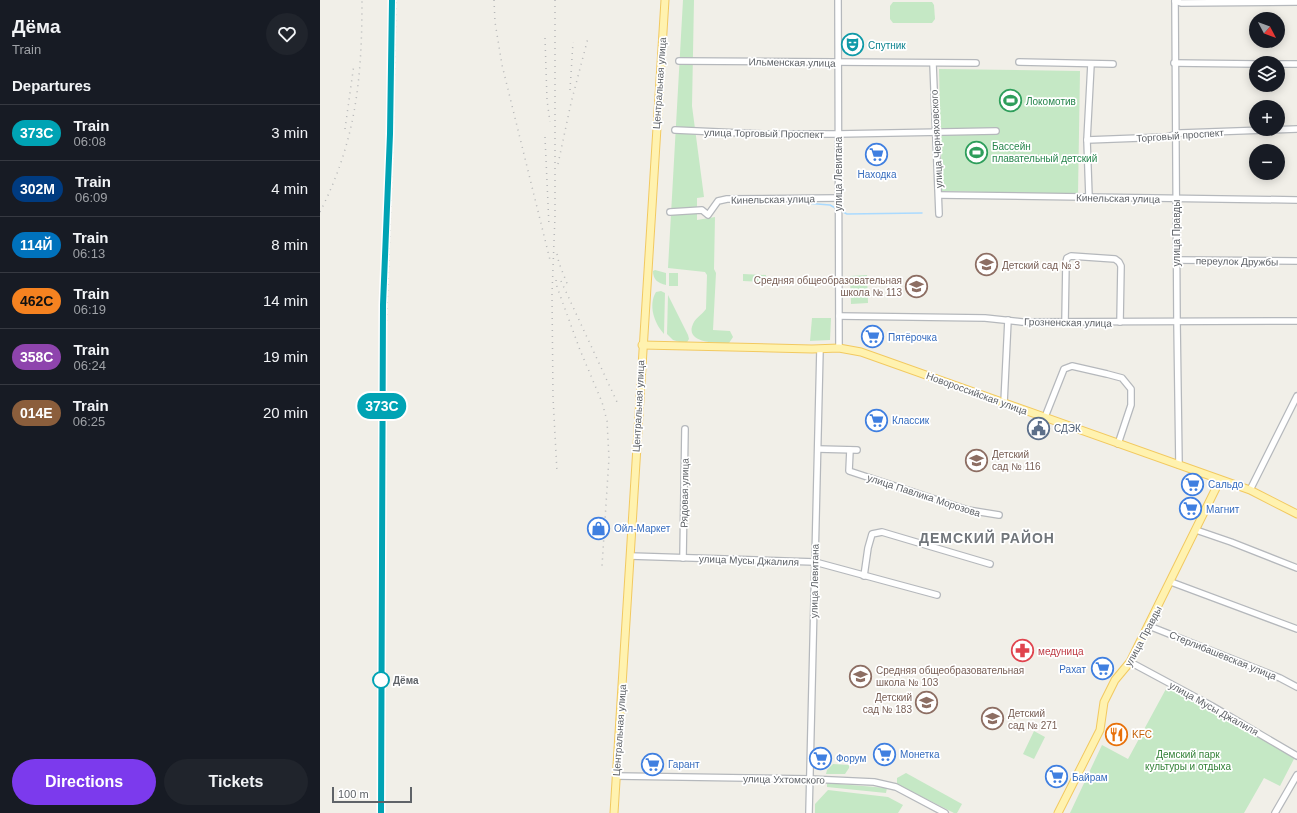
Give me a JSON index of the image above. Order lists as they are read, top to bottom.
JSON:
{
  "streets": {
    "main road": ["Центральная улица", "улица Правды", "Новороссийская улица"],
    "street": [
      "Ильменская улица",
      "улица Торговый Проспект",
      "Торговый проспект",
      "улица Черняховского",
      "улица Левитана",
      "Кинельская улица",
      "переулок Дружбы",
      "Грозненская улица",
      "Рядовая улица",
      "улица Павлика Морозова",
      "улица Мусы Джалиля",
      "Стерлибашевская улица",
      "улица Ухтомского"
    ]
  },
  "crossings": [
    ["Ильменская улица", "улица Черняховского"],
    ["Ильменская улица", "улица Левитана"],
    ["Центральная улица", "Новороссийская улица"],
    ["Центральная улица", "улица Мусы Джалиля"],
    ["Центральная улица", "улица Ухтомского"],
    ["улица Торговый Проспект", "улица Черняховского"],
    ["улица Торговый Проспект", "улица Левитана"],
    ["Торговый проспект", "улица Правды"],
    ["улица Черняховского", "Кинельская улица"],
    ["улица Левитана", "Кинельская улица"],
    ["улица Левитана", "Грозненская улица"],
    ["улица Левитана", "Новороссийская улица"],
    ["улица Левитана", "улица Мусы Джалиля"],
    ["улица Левитана", "улица Ухтомского"],
    ["Кинельская улица", "улица Правды"],
    ["улица Правды", "переулок Дружбы"],
    ["улица Правды", "Грозненская улица"],
    ["улица Правды", "Новороссийская улица"],
    ["улица Правды", "улица Мусы Джалиля"],
    ["улица Правды", "Стерлибашевская улица"],
    ["Рядовая улица", "улица Мусы Джалиля"]
  ],
  "districts": ["ДЕМСКИЙ РАЙОН"],
  "parks": ["Демский парк культуры и отдыха"],
  "places": {
    "theatre": ["Спутник"],
    "sports": ["Локомотив", "Бассейн плавательный детский"],
    "supermarket": [
      "Находка",
      "Пятёрочка",
      "Классик",
      "Сальдо",
      "Магнит",
      "Рахат",
      "Монетка",
      "Форум",
      "Гарант",
      "Байрам"
    ],
    "school or university": [
      "Детский сад № 3",
      "Средняя общеобразовательная школа № 113",
      "Детский сад № 116",
      "Средняя общеобразовательная школа № 103",
      "Детский сад № 183",
      "Детский сад № 271"
    ],
    "public building": ["СДЭК"],
    "shop": ["Ойл-Маркет"],
    "pharmacy": ["медуница"],
    "other": ["Дёма"],
    "restaurant": ["KFC"]
  },
  "scale_bar": "100 m",
  "north": "bottom right",
  "page": {
    "heading": [
      ["Дёма", "Train"],
      "Departures"
    ],
    "on_map": "373C",
    "map_buttons": ["+", "−"],
    "list": [
      {
        "mark": "373C",
        "name": "Train",
        "note": "06:08",
        "value": "3 min"
      },
      {
        "mark": "302М",
        "name": "Train",
        "note": "06:09",
        "value": "4 min"
      },
      {
        "mark": "114Й",
        "name": "Train",
        "note": "06:13",
        "value": "8 min"
      },
      {
        "mark": "462С",
        "name": "Train",
        "note": "06:19",
        "value": "14 min"
      },
      {
        "mark": "358С",
        "name": "Train",
        "note": "06:24",
        "value": "19 min"
      },
      {
        "mark": "014Е",
        "name": "Train",
        "note": "06:25",
        "value": "20 min"
      }
    ],
    "buttons": ["Directions", "Tickets"],
    "scale": "100 m"
  }
}
